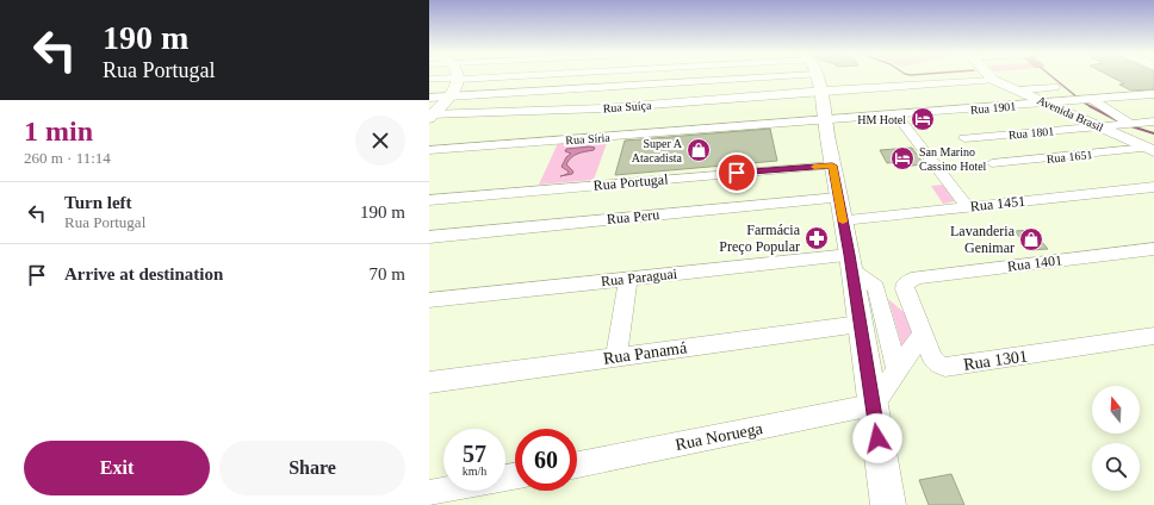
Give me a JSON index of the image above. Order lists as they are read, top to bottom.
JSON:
{
  "streets": {
    "main road": ["Avenida Brasil"],
    "street": [
      "Rua Suíça",
      "Rua 1901",
      "Rua 1801",
      "Rua Síria",
      "Rua 1651",
      "Rua Portugal",
      "Rua 1451",
      "Rua Peru",
      "Rua 1401",
      "Rua Paraguai",
      "Rua Panamá",
      "Rua 1301",
      "Rua Noruega"
    ]
  },
  "crossings": [
    ["Rua 1901", "Avenida Brasil"],
    ["Rua 1901", "Rua Síria"],
    ["Avenida Brasil", "Rua 1801"],
    ["Avenida Brasil", "Rua 1651"],
    ["Rua 1401", "Rua 1301"]
  ],
  "places": {
    "hotel": ["HM Hotel", "San Marino Cassino Hotel"],
    "shop": ["Super A Atacadista", "Lavanderia Genimar"],
    "pharmacy": ["Farmácia Preço Popular"]
  },
  "north": "top",
  "page": {
    "turn": ["190 m", "Rua Portugal"],
    "heading": ["1 min", "260 m · 11:14"],
    "list": [
      {
        "name": "Turn left",
        "note": "Rua Portugal",
        "value": "190 m"
      },
      {
        "name": "Arrive at destination",
        "value": "70 m"
      }
    ],
    "speed": "57 km/h",
    "limit": "60",
    "buttons": ["Exit", "Share"]
  }
}
